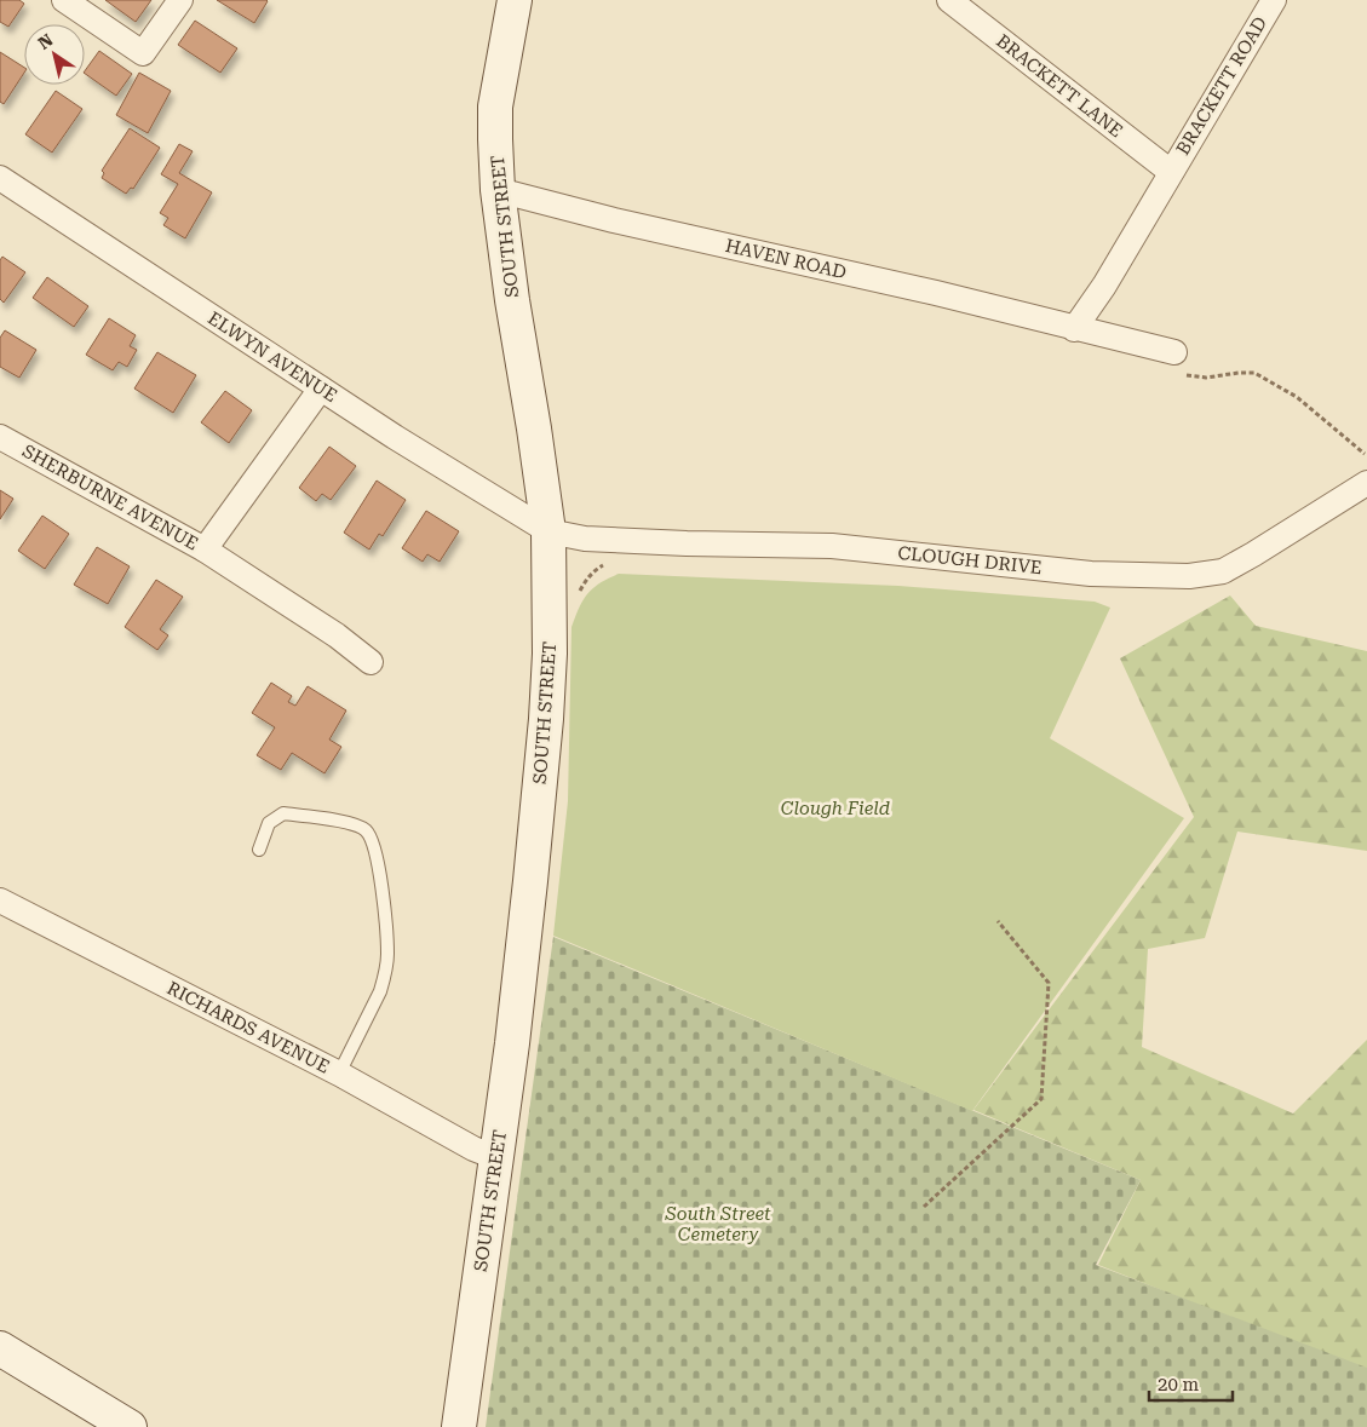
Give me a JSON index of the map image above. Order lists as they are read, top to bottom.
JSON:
{
  "streets": {
    "street": [
      "BRACKETT LANE",
      "BRACKETT ROAD",
      "SOUTH STREET",
      "HAVEN ROAD",
      "ELWYN AVENUE",
      "SHERBURNE AVENUE",
      "CLOUGH DRIVE",
      "RICHARDS AVENUE"
    ]
  },
  "crossings": [
    ["BRACKETT LANE", "BRACKETT ROAD"],
    ["SOUTH STREET", "HAVEN ROAD"],
    ["SOUTH STREET", "ELWYN AVENUE"],
    ["SOUTH STREET", "CLOUGH DRIVE"],
    ["SOUTH STREET", "RICHARDS AVENUE"],
    ["ELWYN AVENUE", "SHERBURNE AVENUE"],
    ["ELWYN AVENUE", "CLOUGH DRIVE"]
  ],
  "parks": ["Clough Field", "South Street Cemetery"],
  "scale_bar": "20 m",
  "north": "top left"
}
